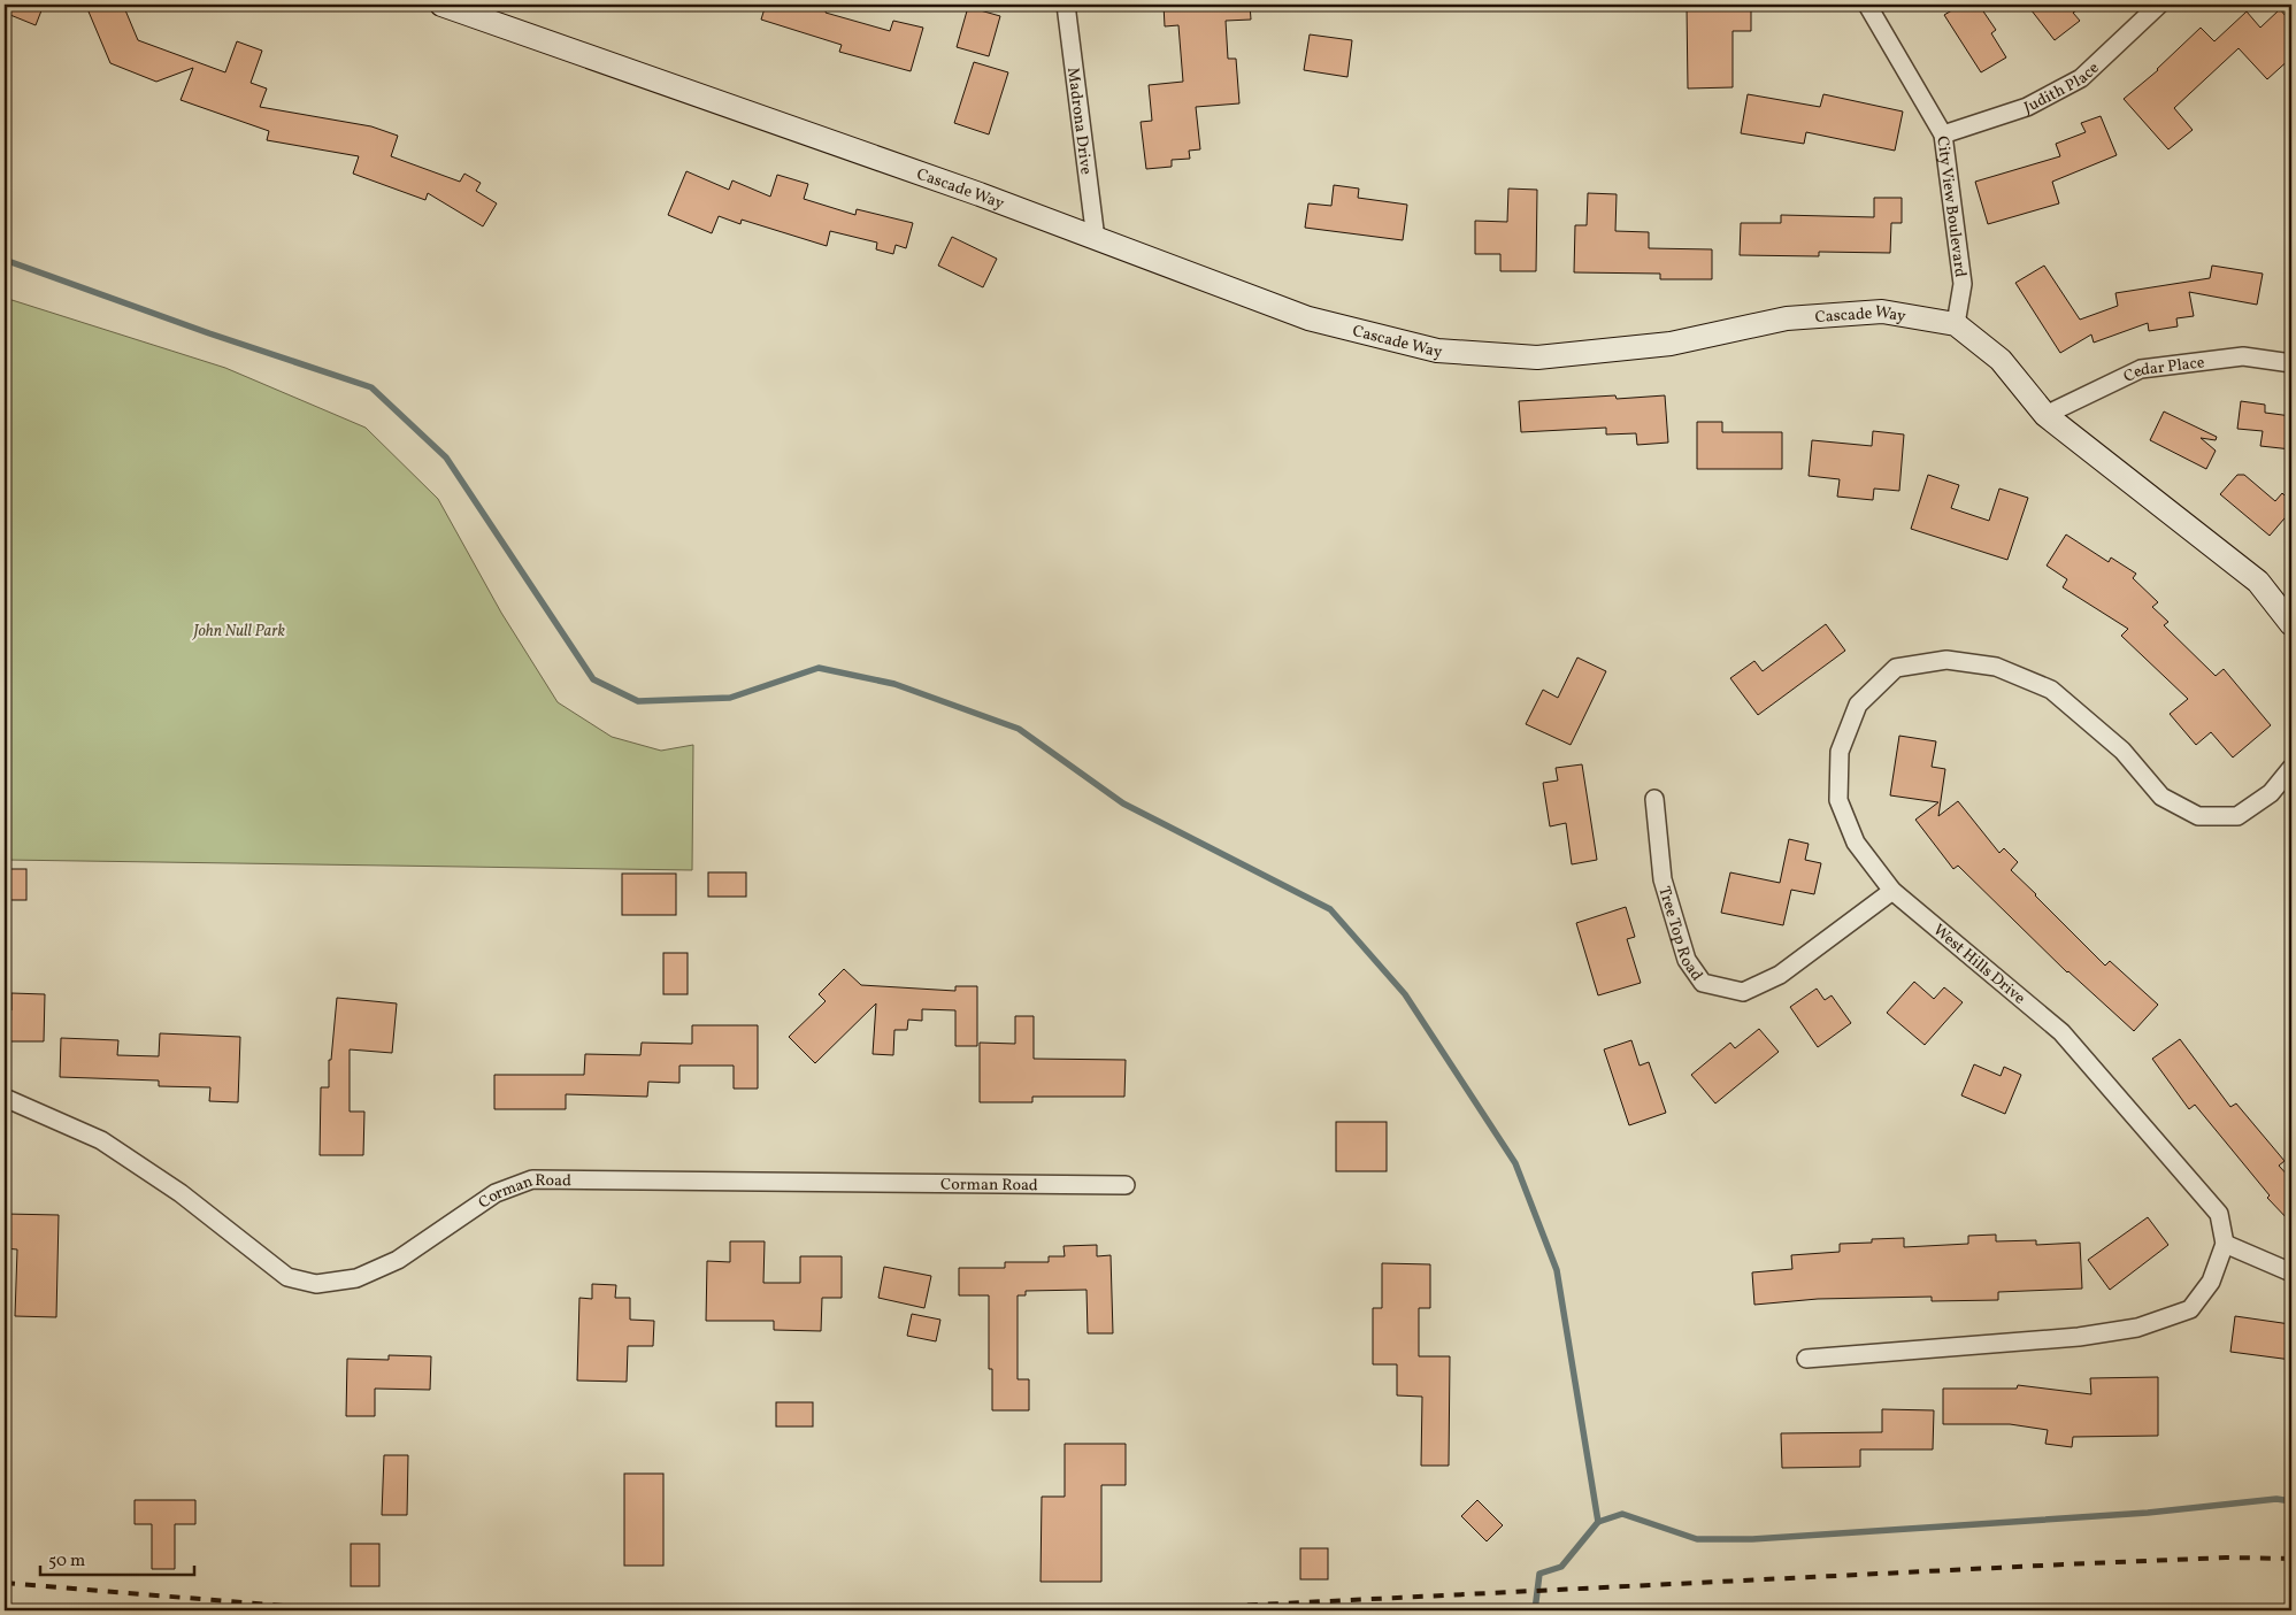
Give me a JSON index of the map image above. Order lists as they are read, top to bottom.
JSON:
{
  "streets": {
    "street": [
      "Judith Place",
      "Madrona Drive",
      "Cascade Way",
      "City View Boulevard",
      "Cedar Place",
      "Tree Top Road",
      "West Hills Drive",
      "Corman Road"
    ]
  },
  "crossings": [
    ["Judith Place", "City View Boulevard"],
    ["Madrona Drive", "Cascade Way"],
    ["Cascade Way", "City View Boulevard"],
    ["Cascade Way", "Cedar Place"],
    ["Tree Top Road", "West Hills Drive"]
  ],
  "parks": ["John Null Park"],
  "scale_bar": "50 m"
}
